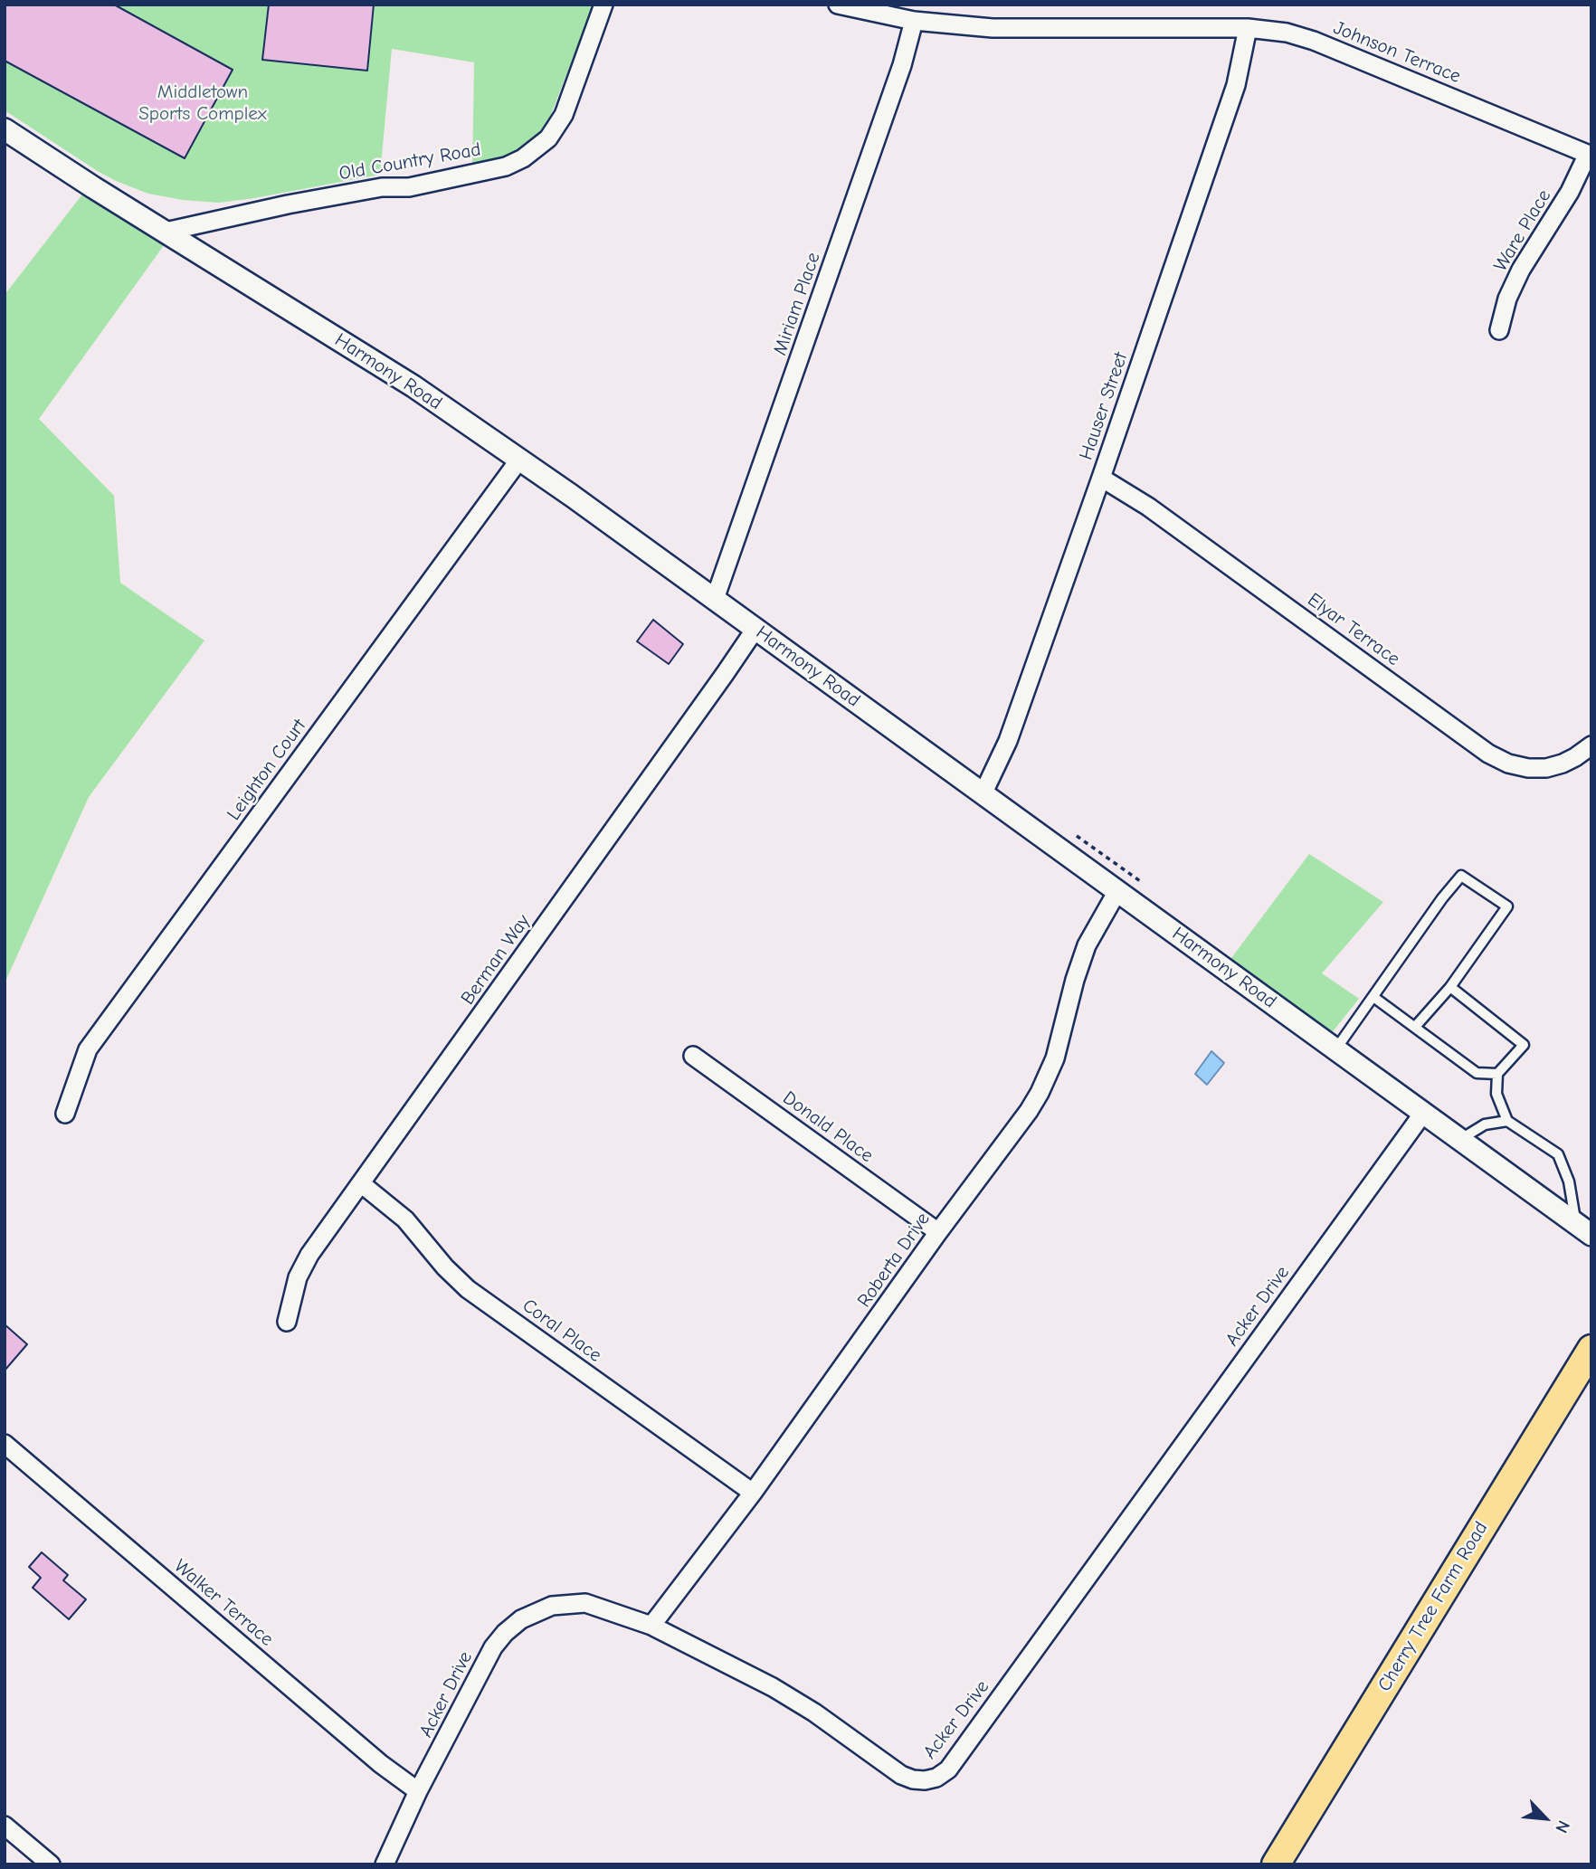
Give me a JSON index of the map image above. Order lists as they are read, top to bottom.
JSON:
{
  "streets": {
    "main road": ["Cherry Tree Farm Road"],
    "street": [
      "Johnson Terrace",
      "Old Country Road",
      "Ware Place",
      "Miriam Place",
      "Harmony Road",
      "Hauser Street",
      "Elyar Terrace",
      "Leighton Court",
      "Berman Way",
      "Donald Place",
      "Roberta Drive",
      "Acker Drive",
      "Coral Place",
      "Walker Terrace"
    ]
  },
  "crossings": [
    ["Johnson Terrace", "Ware Place"],
    ["Johnson Terrace", "Miriam Place"],
    ["Johnson Terrace", "Hauser Street"],
    ["Old Country Road", "Harmony Road"],
    ["Miriam Place", "Harmony Road"],
    ["Harmony Road", "Hauser Street"],
    ["Harmony Road", "Leighton Court"],
    ["Harmony Road", "Berman Way"],
    ["Harmony Road", "Roberta Drive"],
    ["Harmony Road", "Acker Drive"],
    ["Hauser Street", "Elyar Terrace"],
    ["Berman Way", "Coral Place"],
    ["Donald Place", "Roberta Drive"],
    ["Roberta Drive", "Acker Drive"],
    ["Roberta Drive", "Coral Place"],
    ["Acker Drive", "Walker Terrace"]
  ],
  "parks": ["Middletown Sports Complex"],
  "north": "bottom right"
}
